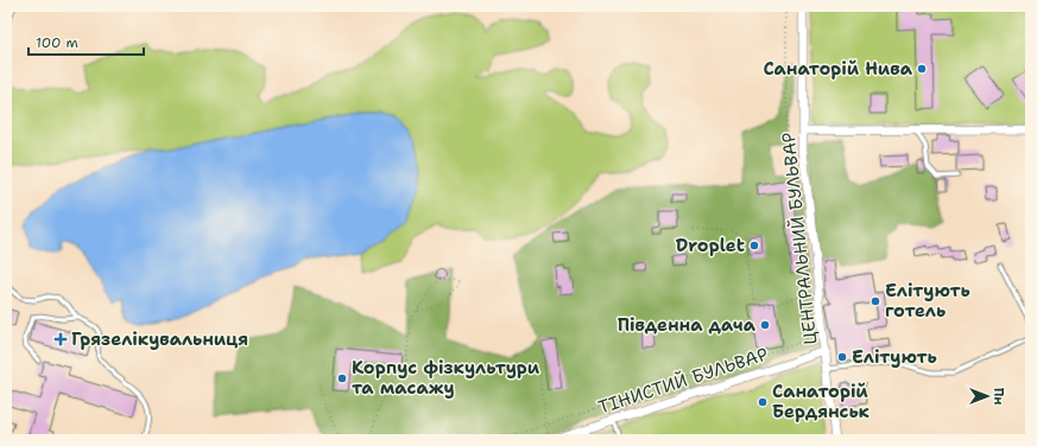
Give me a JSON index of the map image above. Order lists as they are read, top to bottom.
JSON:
{
  "streets": {
    "street": ["ЦЕНТРАЛЬНИЙ БУЛЬВАР", "ТІНИСТИЙ БУЛЬВАР"]
  },
  "crossings": [
    ["ЦЕНТРАЛЬНИЙ БУЛЬВАР", "ТІНИСТИЙ БУЛЬВАР"]
  ],
  "places": {
    "other": [
      "Санаторій Нива",
      "Droplet",
      "Елітують готель",
      "Південна дача",
      "Елітують",
      "Корпус фізкультури та масажу",
      "Санаторій Бердянськ"
    ],
    "health": ["Грязелікувальниця"]
  },
  "scale_bar": "100 m",
  "north": "right"
}
